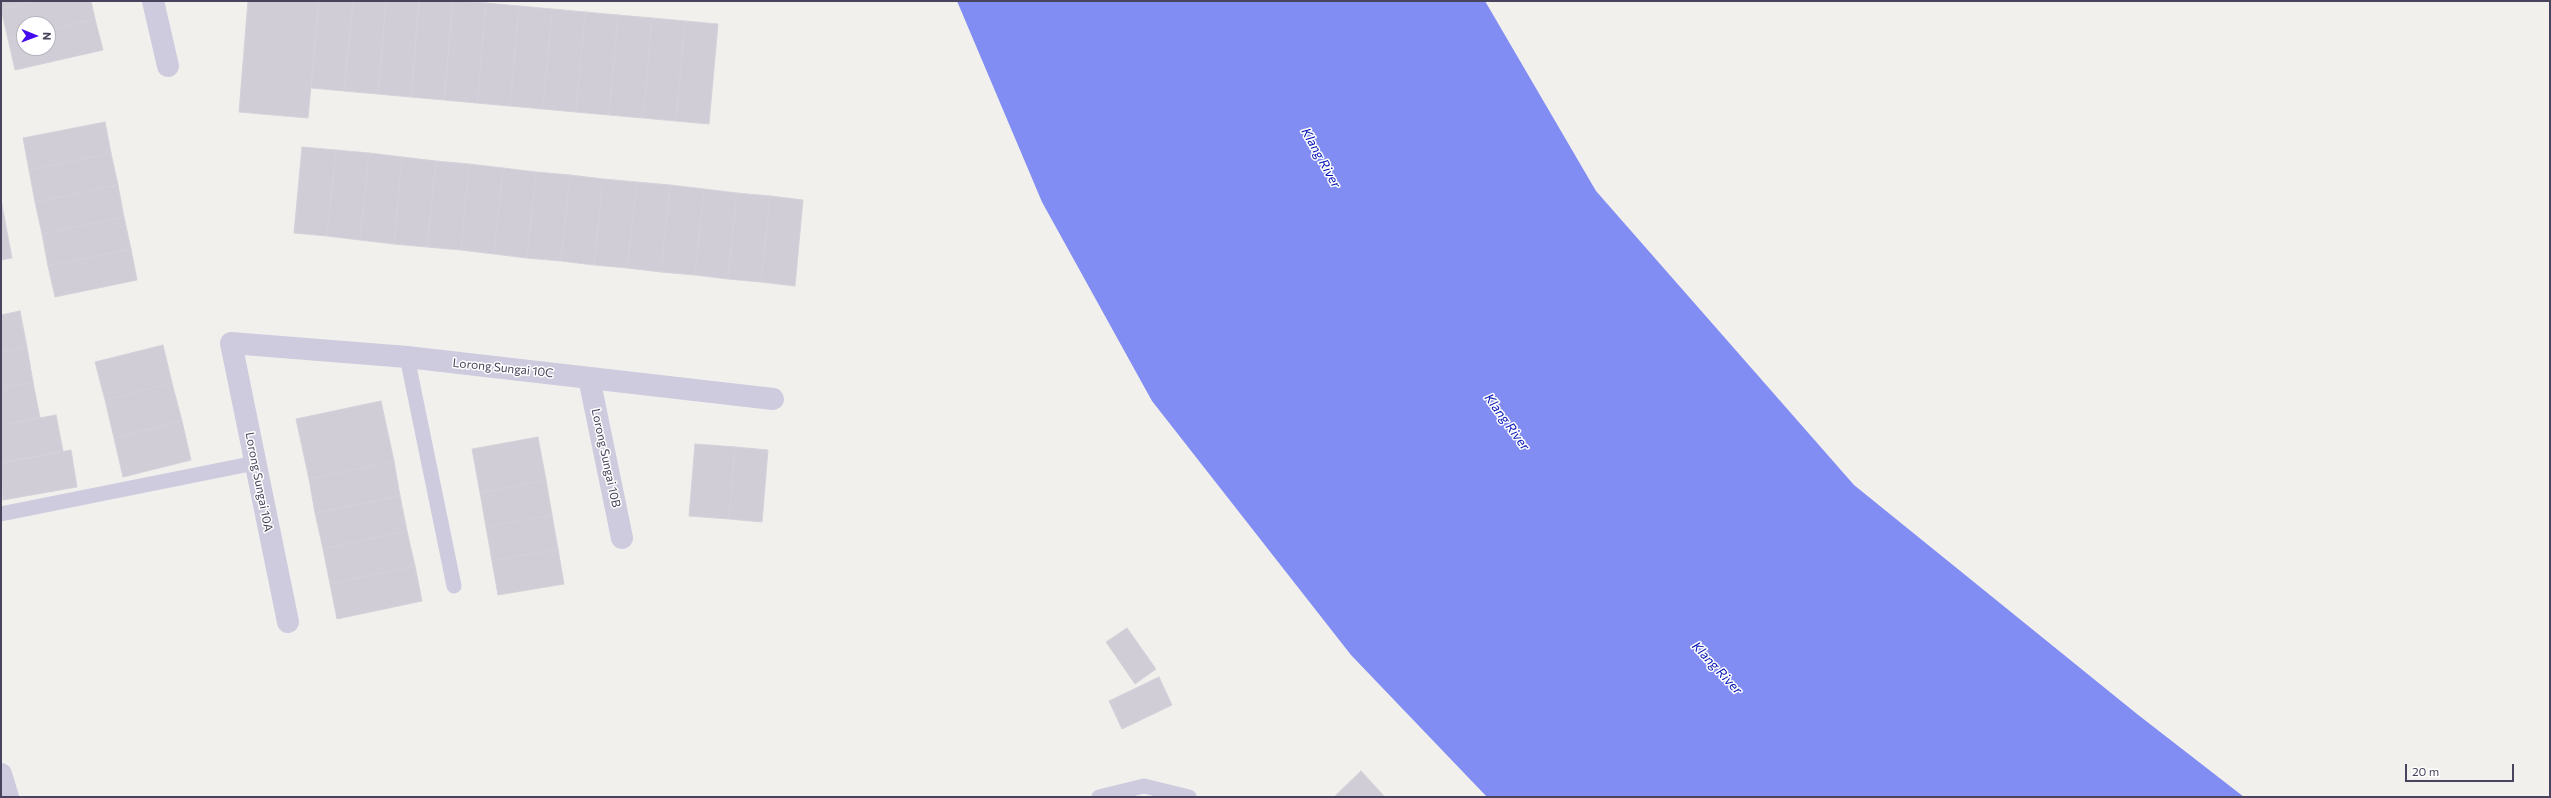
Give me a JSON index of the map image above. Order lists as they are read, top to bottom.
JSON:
{
  "streets": {
    "street": ["Lorong Sungai 10C", "Lorong Sungai 10B", "Lorong Sungai 10A"]
  },
  "crossings": [
    ["Lorong Sungai 10C", "Lorong Sungai 10B"],
    ["Lorong Sungai 10C", "Lorong Sungai 10A"]
  ],
  "water": ["Klang River"],
  "scale_bar": "20 m",
  "north": "right"
}
